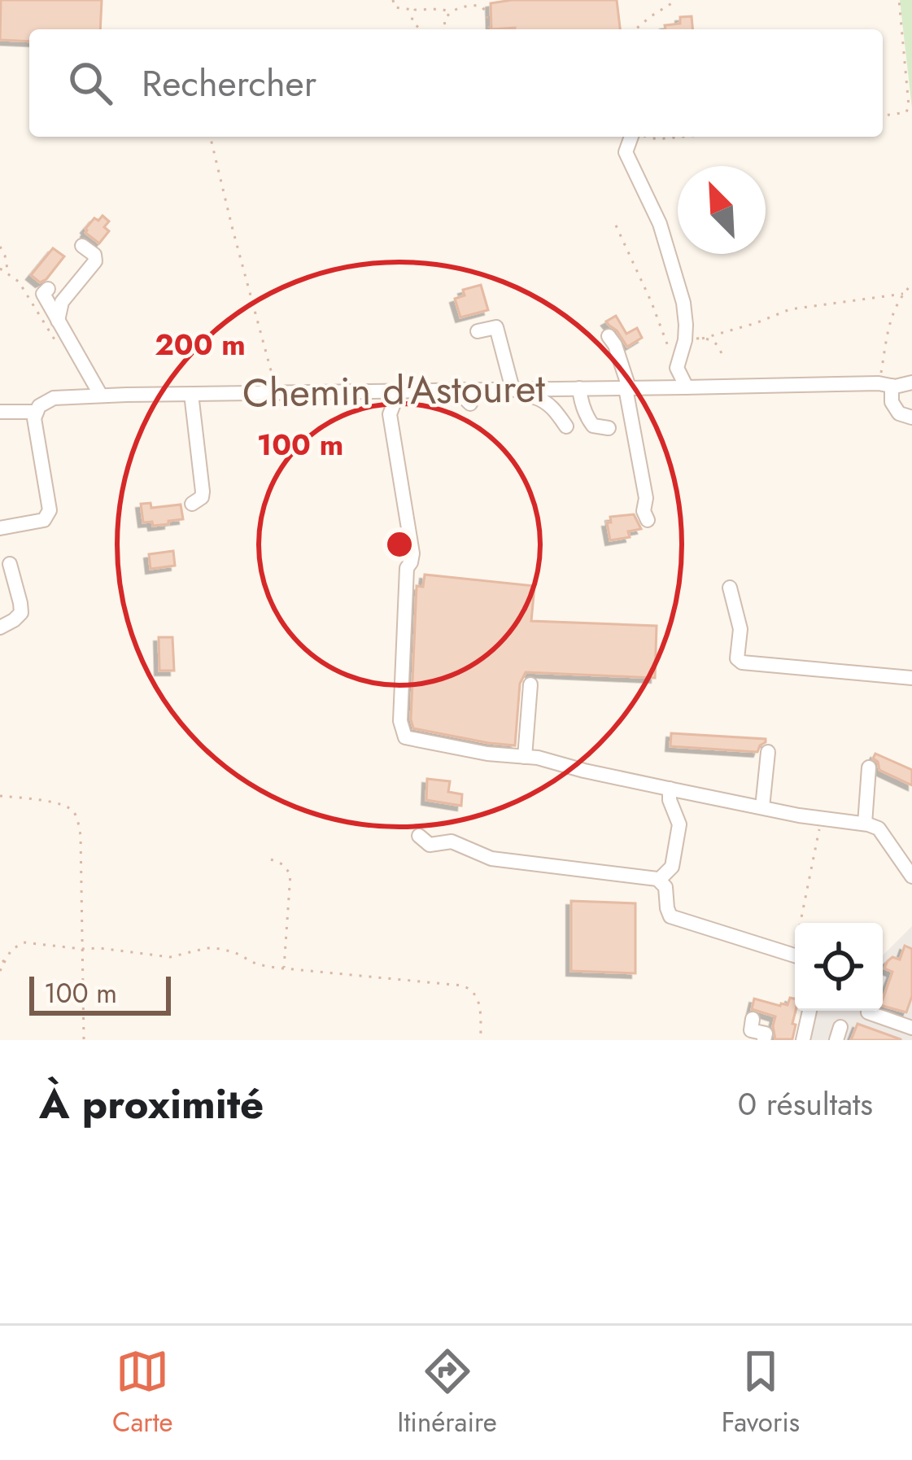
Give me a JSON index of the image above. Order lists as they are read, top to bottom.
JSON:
{
  "streets": {
    "street": ["Chemin d'Astouret"]
  },
  "scale_bar": "100 m",
  "north": "top left",
  "page": {
    "search": "Rechercher",
    "scale": "100 m",
    "heading": ["À proximité", "0 résultats"],
    "nav": ["Carte", "Itinéraire", "Favoris"]
  },
  "rings": ["200 m", "100 m"]
}
